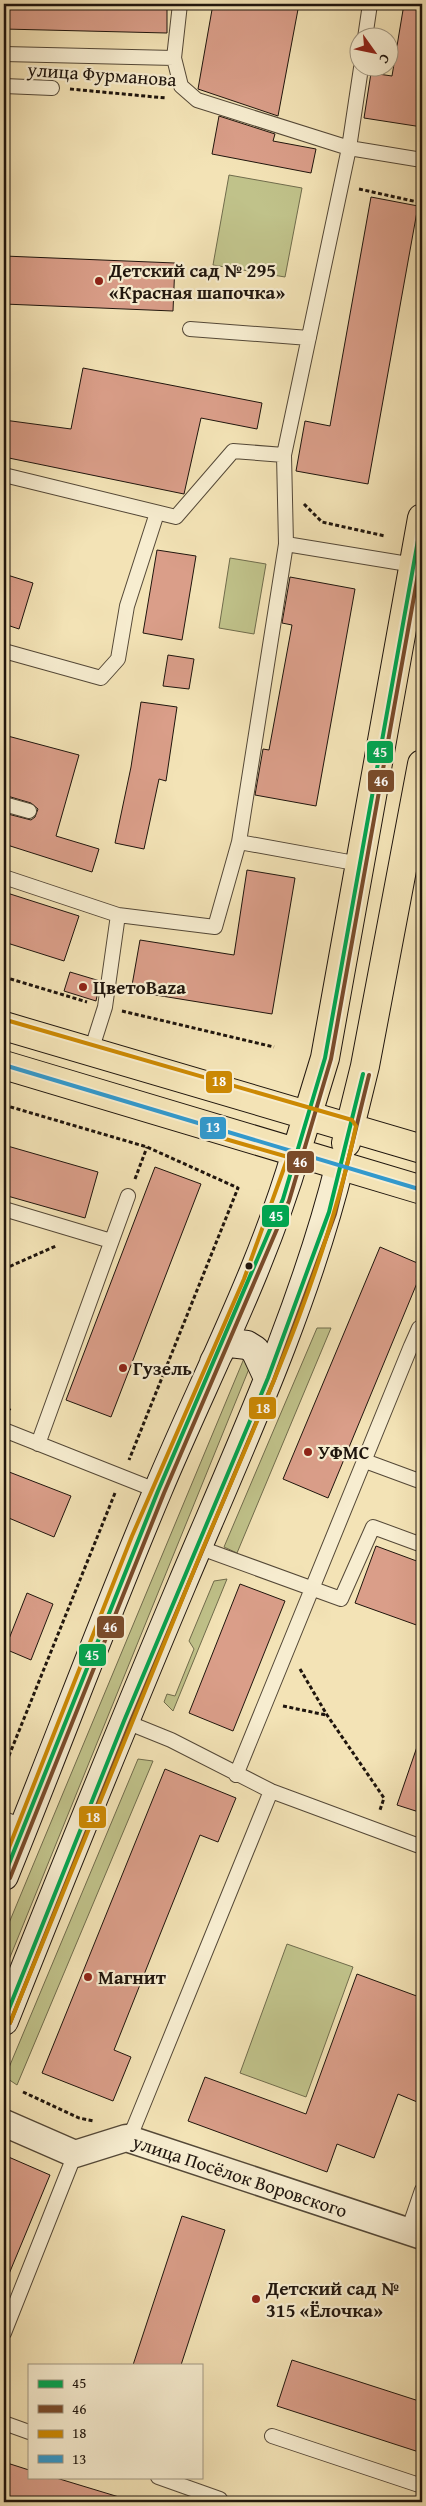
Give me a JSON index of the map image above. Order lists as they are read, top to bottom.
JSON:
{
  "streets": {
    "street": ["улица Посёлок Воровского"],
    "lane": ["улица Фурманова"]
  },
  "places": [
    "Детский сад № 295 «Красная шапочка»",
    "ЦветоBaza",
    "Гузель",
    "УФМС",
    "Магнит",
    "Детский сад № 315 «Ёлочка»"
  ],
  "lines": [
    "transit line 45",
    "transit line 46",
    "transit line 18",
    "transit line 13"
  ],
  "legend": [
    "45",
    "46",
    "18",
    "13"
  ],
  "north": "bottom right"
}
